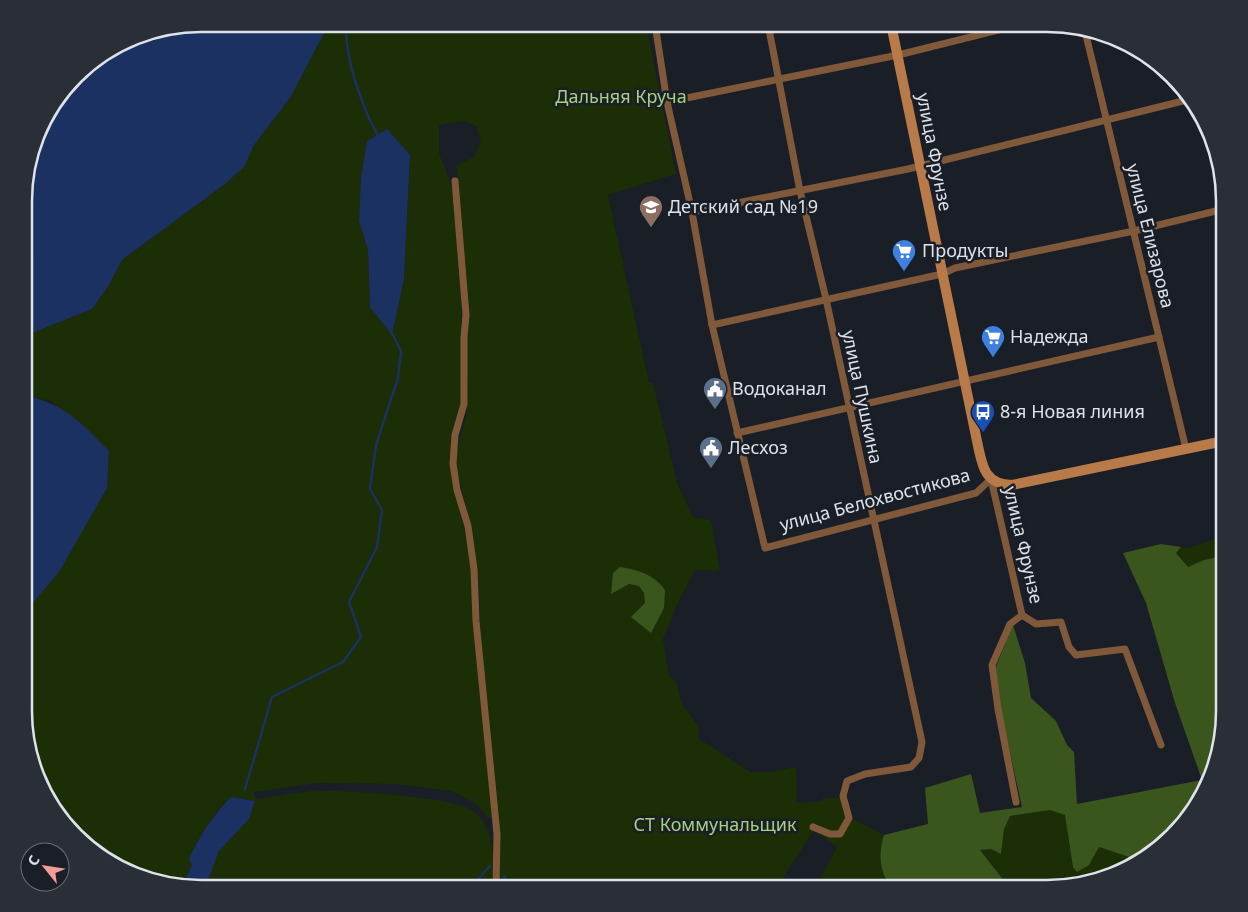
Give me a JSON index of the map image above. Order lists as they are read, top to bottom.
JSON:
{
  "streets": {
    "main road": ["улица Фрунзе", "улица Белохвостикова"],
    "street": ["улица Елизарова", "улица Пушкина"]
  },
  "crossings": [
    ["улица Фрунзе", "улица Белохвостикова"],
    ["улица Елизарова", "улица Белохвостикова"],
    ["улица Пушкина", "улица Белохвостикова"]
  ],
  "parks": ["Дальняя Круча", "СТ Коммунальщик"],
  "places": {
    "school or university": ["Детский сад №19"],
    "supermarket": ["Продукты", "Надежда"],
    "public building": ["Водоканал", "Лесхоз"],
    "bus stop": ["8-я Новая линия"]
  },
  "north": "top left"
}
